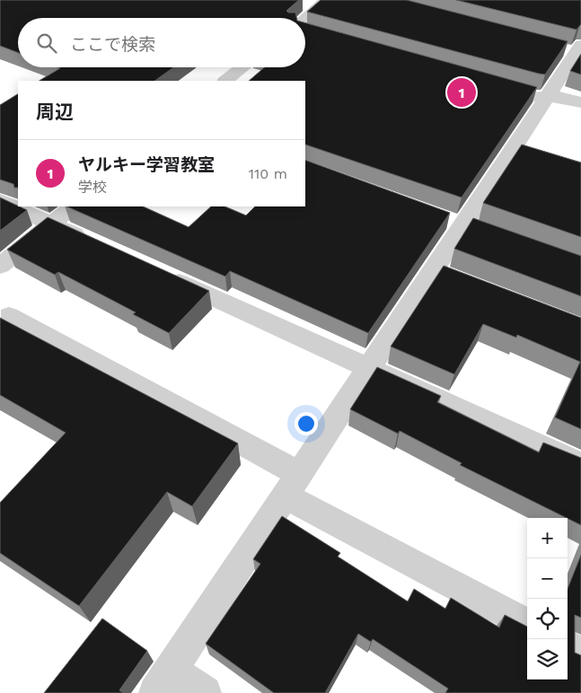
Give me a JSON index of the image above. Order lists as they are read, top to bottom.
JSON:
{
  "page": {
    "search": "ここで検索",
    "pins": "1",
    "heading": "周辺",
    "list": [
      {
        "mark": "1",
        "name": "ヤルキー学習教室",
        "note": "学校",
        "value": "110 m"
      }
    ],
    "map_buttons": ["+", "−"]
  }
}
